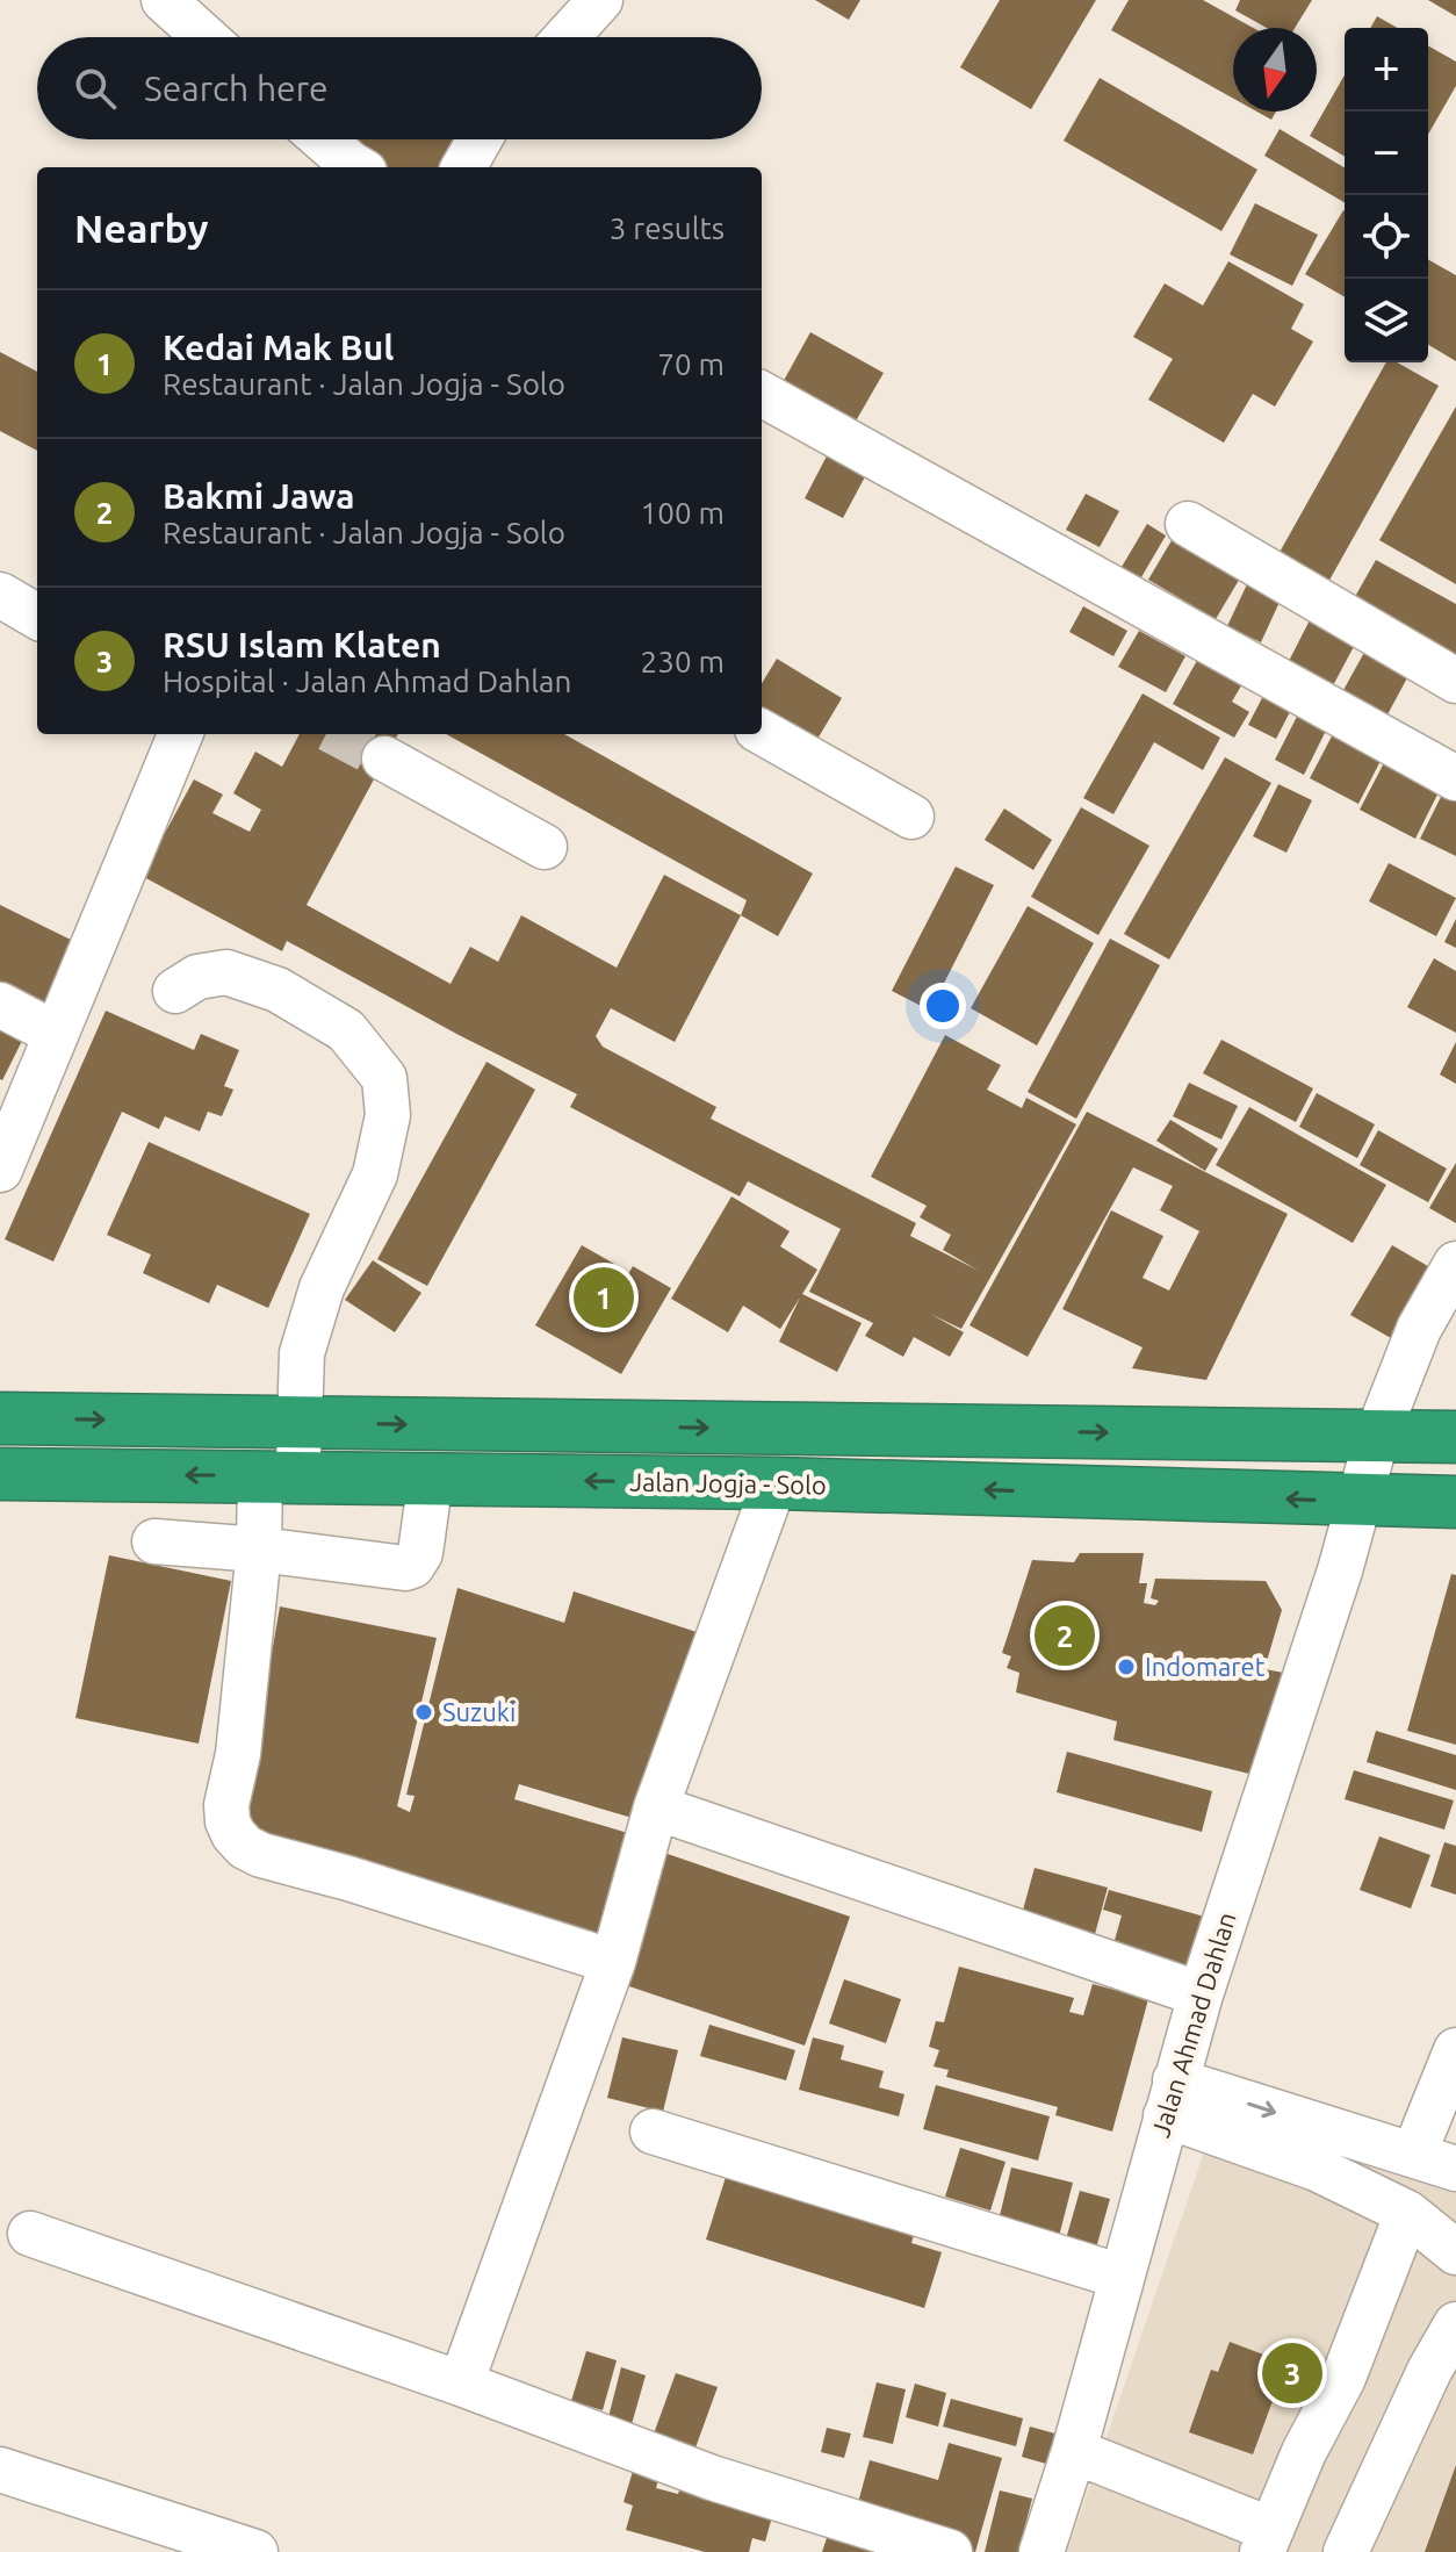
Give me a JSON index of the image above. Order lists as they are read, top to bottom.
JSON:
{
  "streets": {
    "highway": ["Jalan Jogja - Solo"],
    "street": ["Jalan Ahmad Dahlan"]
  },
  "crossings": [
    ["Jalan Jogja - Solo", "Jalan Ahmad Dahlan"]
  ],
  "places": ["Indomaret", "Suzuki"],
  "north": "bottom",
  "page": {
    "map_buttons": ["+", "−"],
    "search": "Search here",
    "heading": ["Nearby", "3 results"],
    "list": [
      {
        "mark": "1",
        "name": "Kedai Mak Bul",
        "note": "Restaurant · Jalan Jogja - Solo",
        "value": "70 m"
      },
      {
        "mark": "2",
        "name": "Bakmi Jawa",
        "note": "Restaurant · Jalan Jogja - Solo",
        "value": "100 m"
      },
      {
        "mark": "3",
        "name": "RSU Islam Klaten",
        "note": "Hospital · Jalan Ahmad Dahlan",
        "value": "230 m"
      }
    ],
    "pins": ["1", "2", "3"]
  }
}
